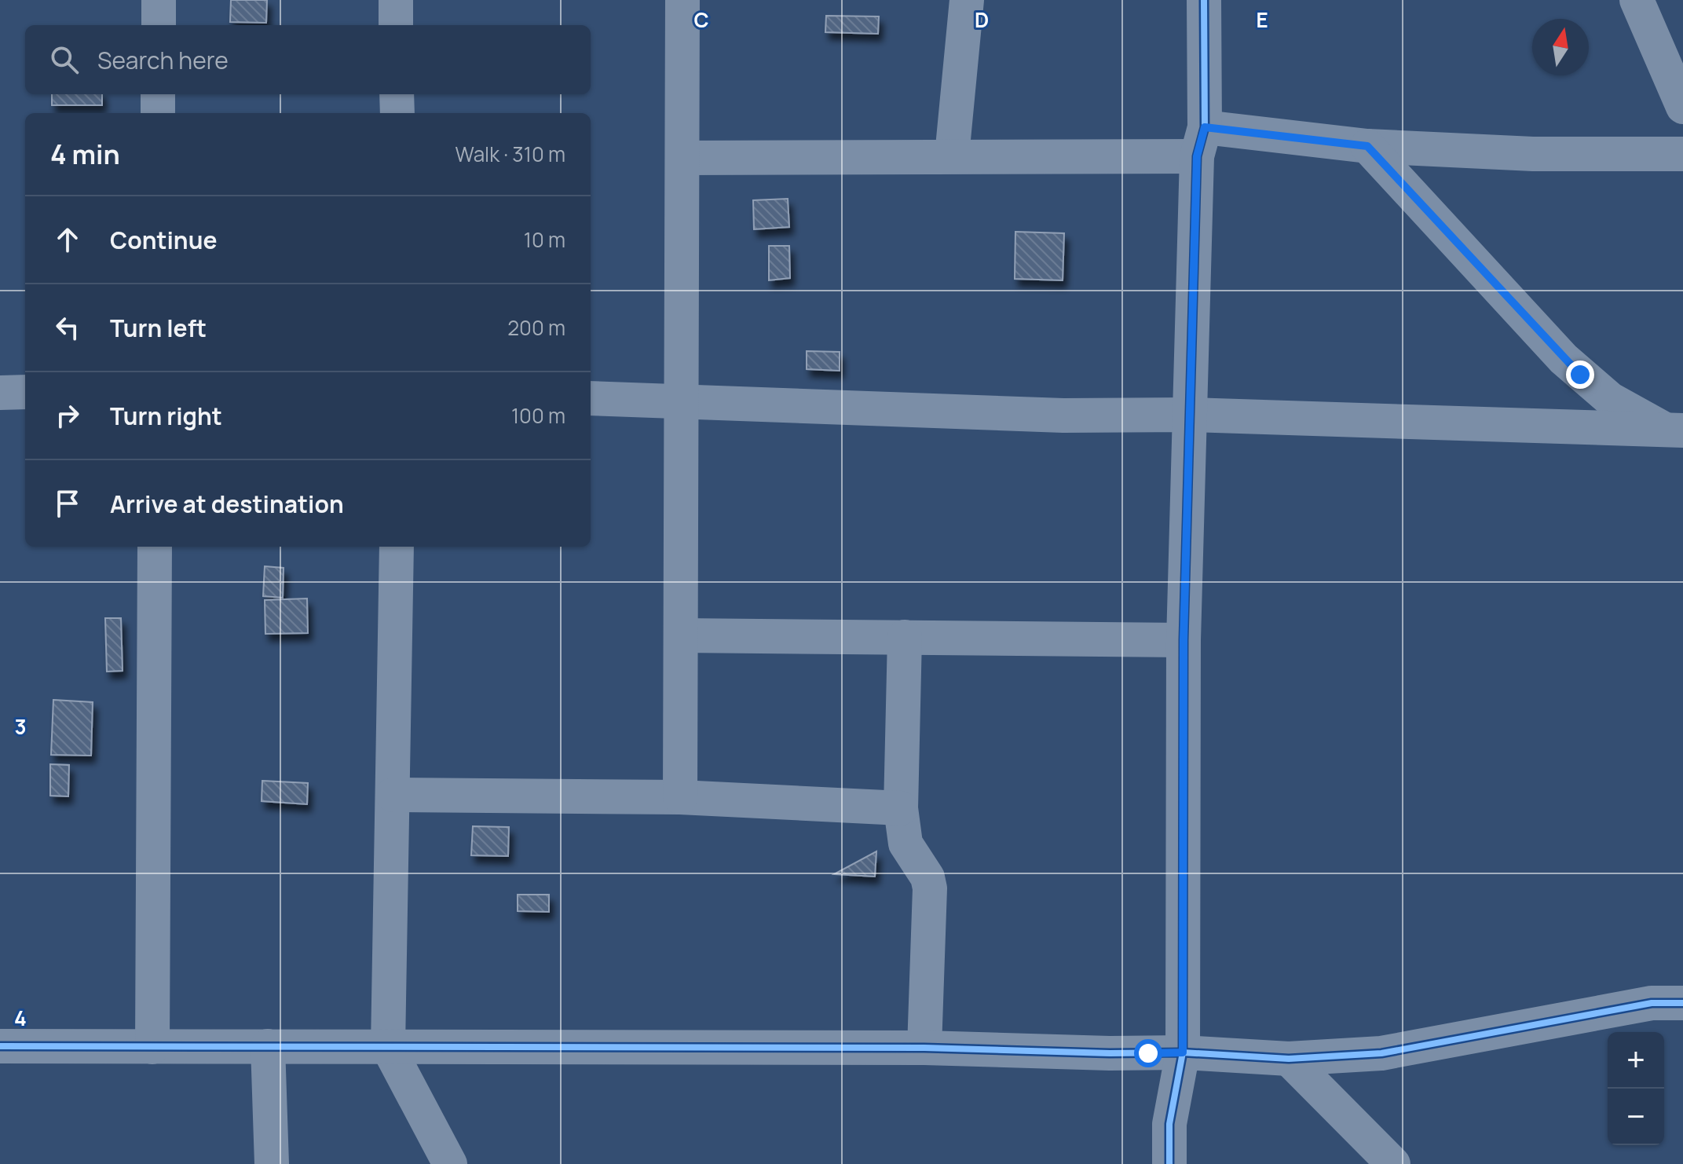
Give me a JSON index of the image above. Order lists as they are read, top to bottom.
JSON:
{
  "north": "top",
  "page": {
    "search": "Search here",
    "heading": ["4 min", "Walk · 310 m"],
    "list": [
      ["Continue", "10 m"],
      ["Turn left", "200 m"],
      ["Turn right", "100 m"],
      "Arrive at destination"
    ],
    "map_buttons": ["+", "−"]
  },
  "grid": {
    "columns": ["C", "D", "E"],
    "rows": ["3", "4"]
  }
}
